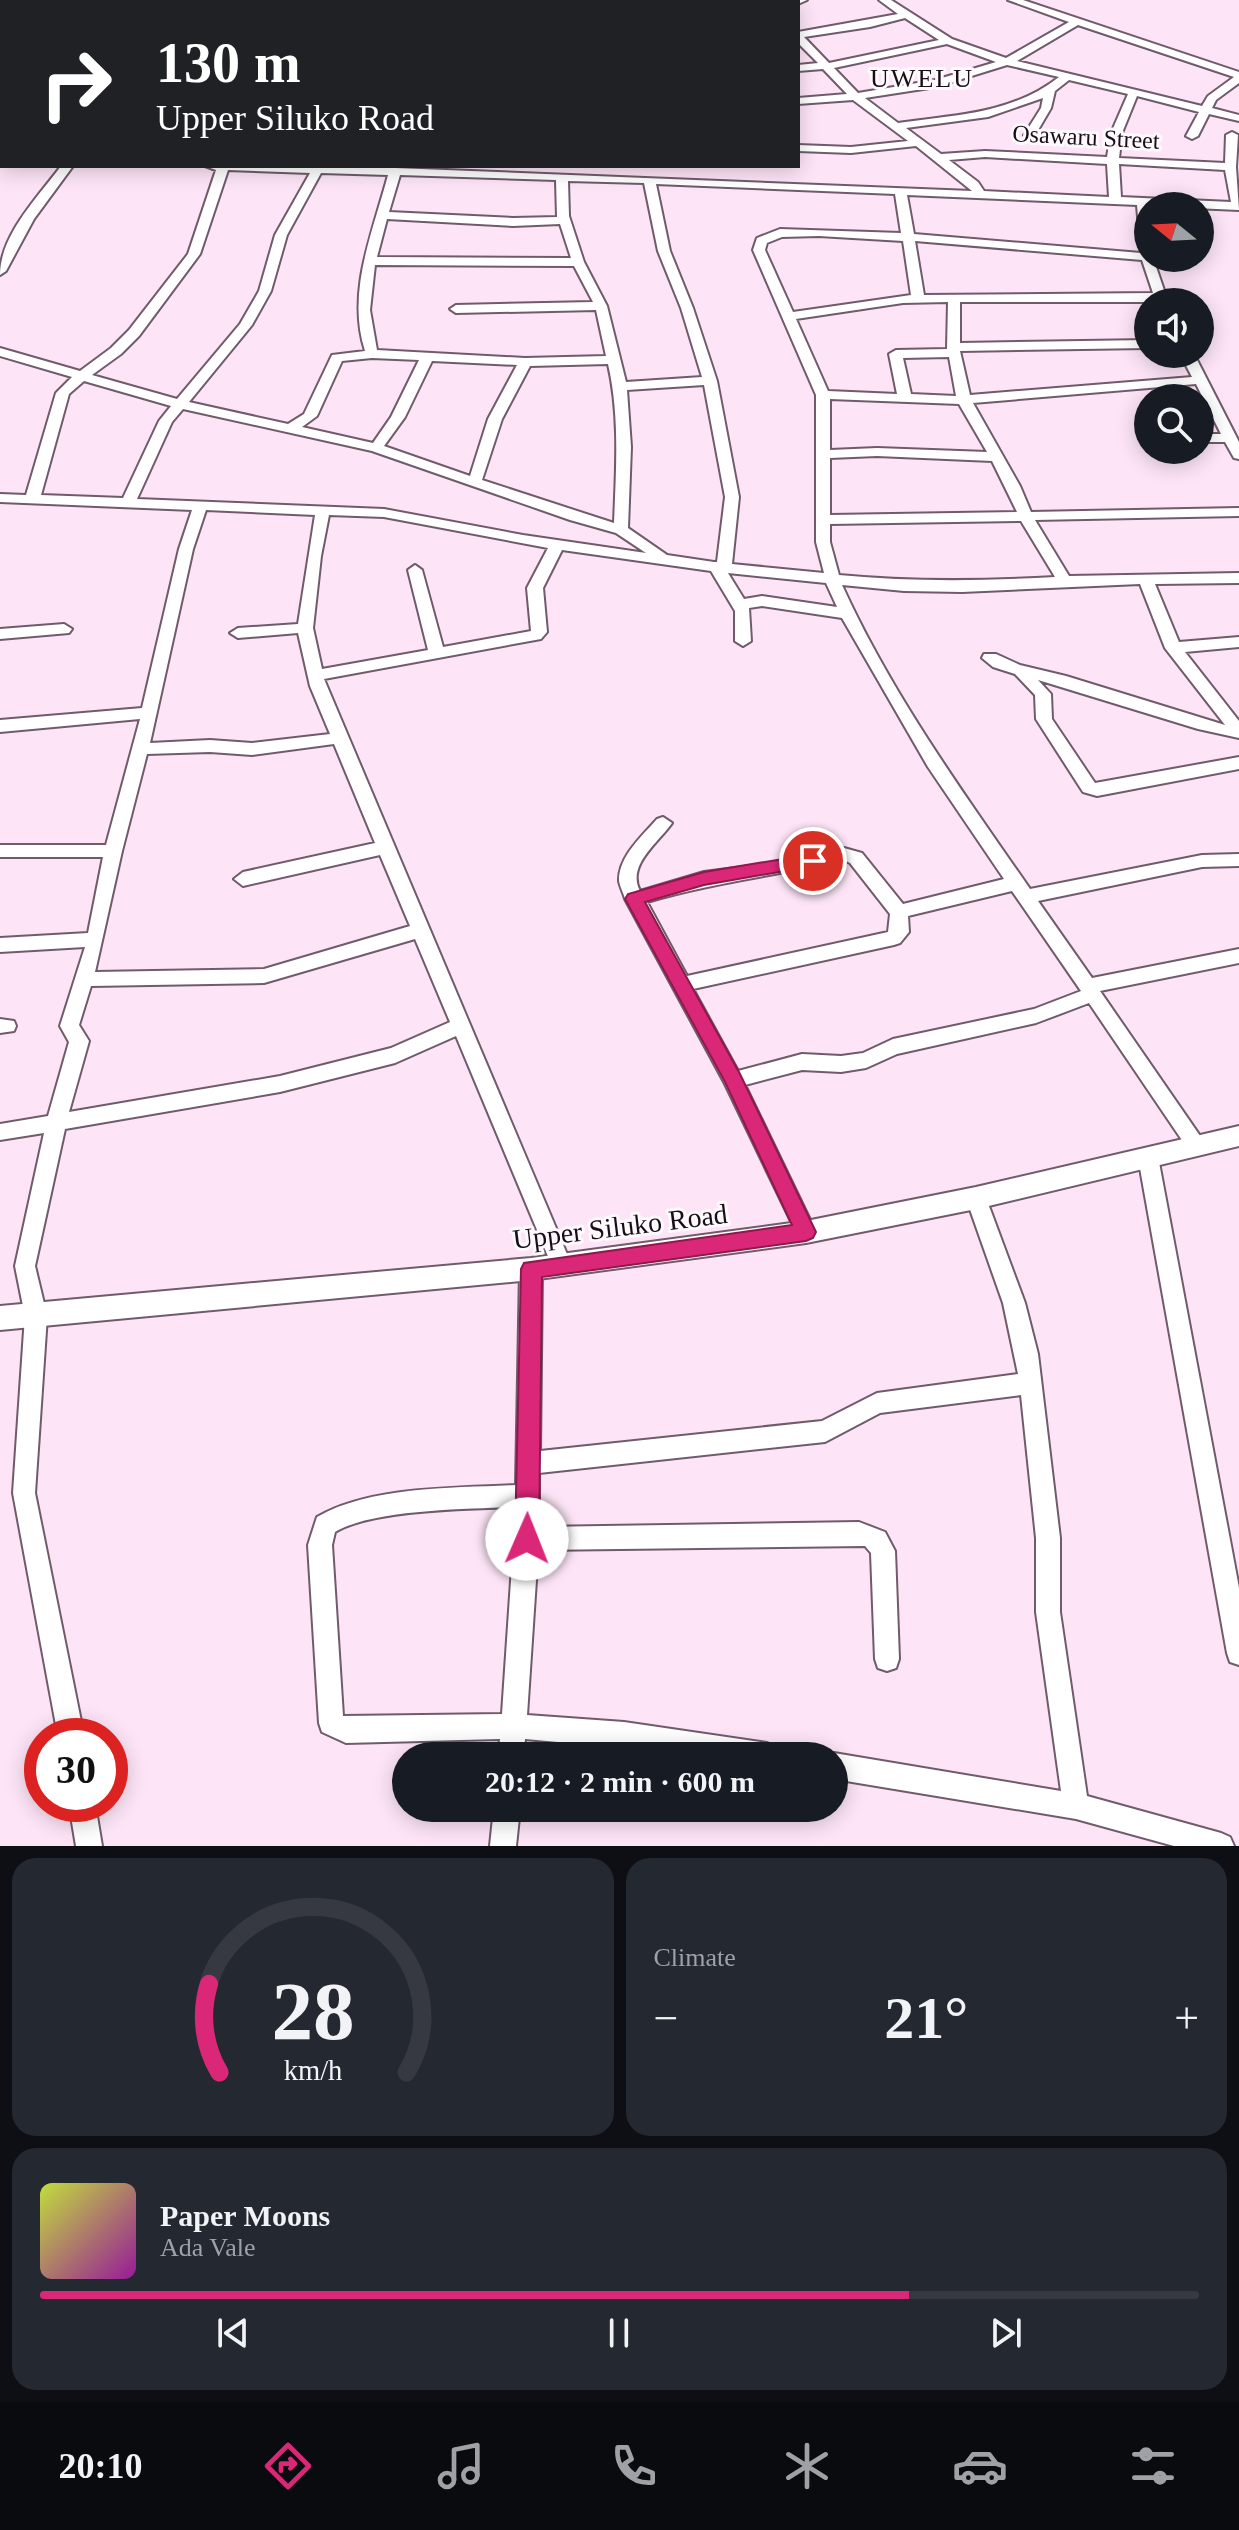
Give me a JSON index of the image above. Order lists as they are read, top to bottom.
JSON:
{
  "streets": {
    "main road": ["Upper Siluko Road"],
    "street": ["Osawaru Street"]
  },
  "districts": ["UWELU"],
  "north": "left",
  "page": {
    "turn": ["130 m", "Upper Siluko Road"],
    "limit": "30",
    "trip": "20:12 · 2 min · 600 m",
    "tile": "Climate",
    "heat": ["−", "21°", "+"],
    "song": ["Paper Moons", "Ada Vale"],
    "tabs": "20:10",
    "gauge": ["28", "km/h"]
  }
}
